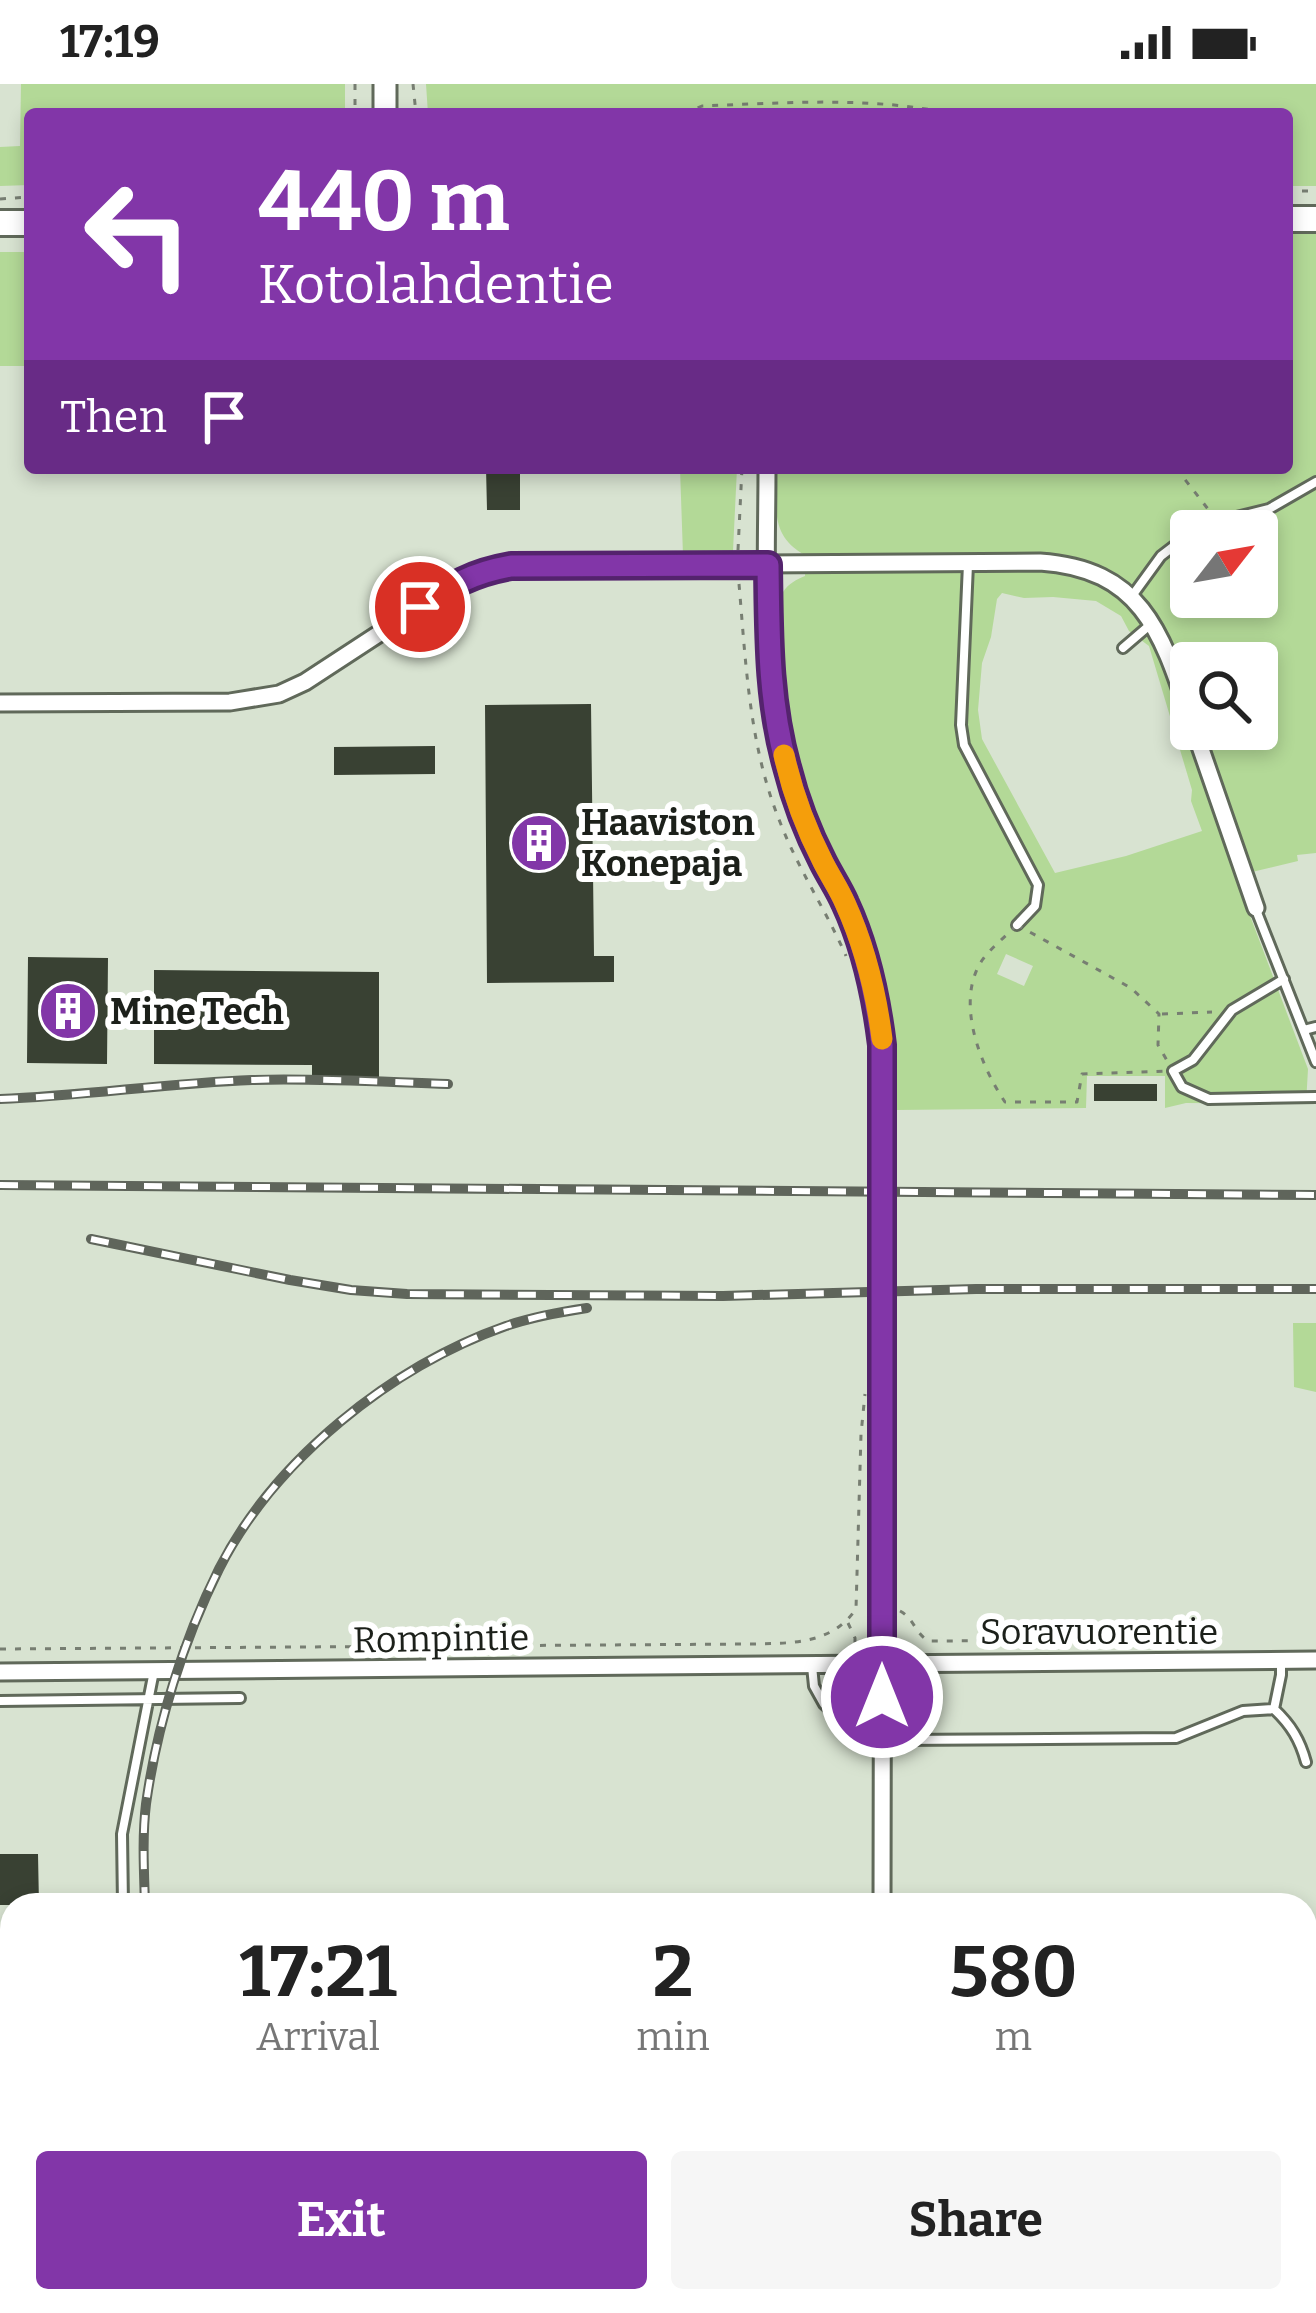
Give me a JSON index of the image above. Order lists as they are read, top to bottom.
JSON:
{
  "streets": {
    "street": ["Soravuorentie", "Rompintie"]
  },
  "crossings": [
    ["Soravuorentie", "Rompintie"]
  ],
  "places": {
    "building": ["Haaviston Konepaja", "Mine Tech"]
  },
  "north": "top right",
  "page": {
    "status": "17:19",
    "turn": ["440 m", "Kotolahdentie"],
    "then": "Then",
    "eta": [
      "17:21",
      "Arrival",
      "2",
      "min",
      "580",
      "m"
    ],
    "buttons": ["Exit", "Share"]
  }
}
